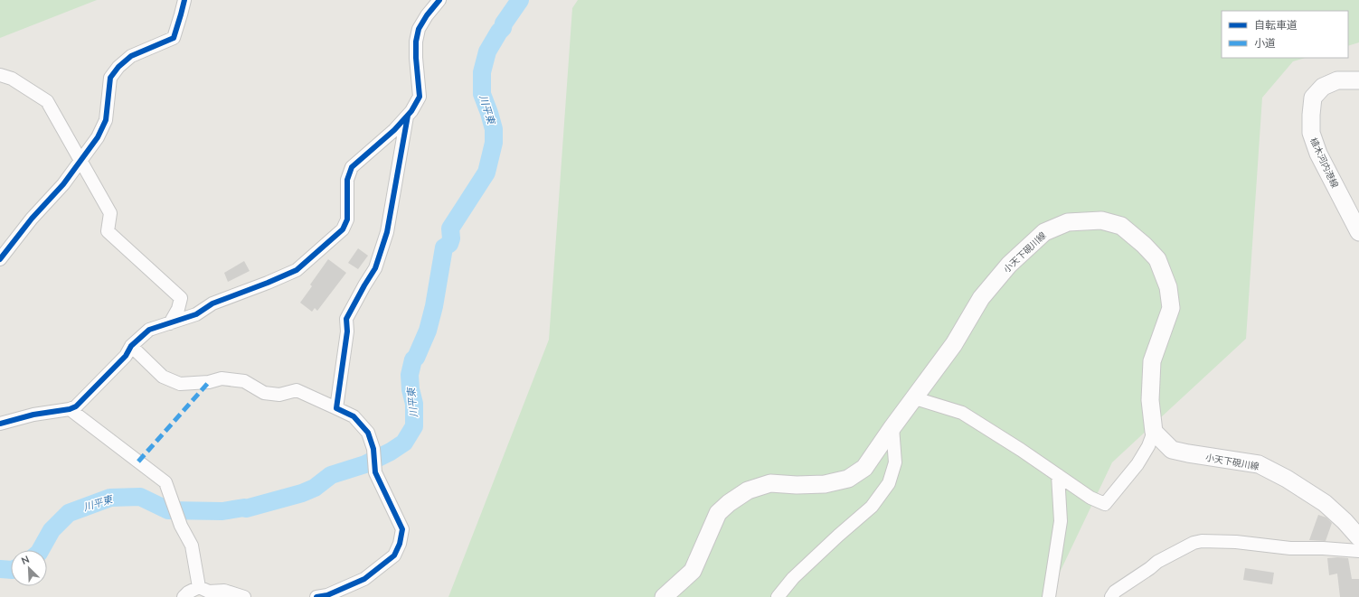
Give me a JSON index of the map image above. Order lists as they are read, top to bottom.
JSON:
{
  "streets": {
    "main road": ["植木河内港線", "小天下硯川線"]
  },
  "water": ["川平東"],
  "legend": ["自転車道", "小道"],
  "north": "top left"
}
